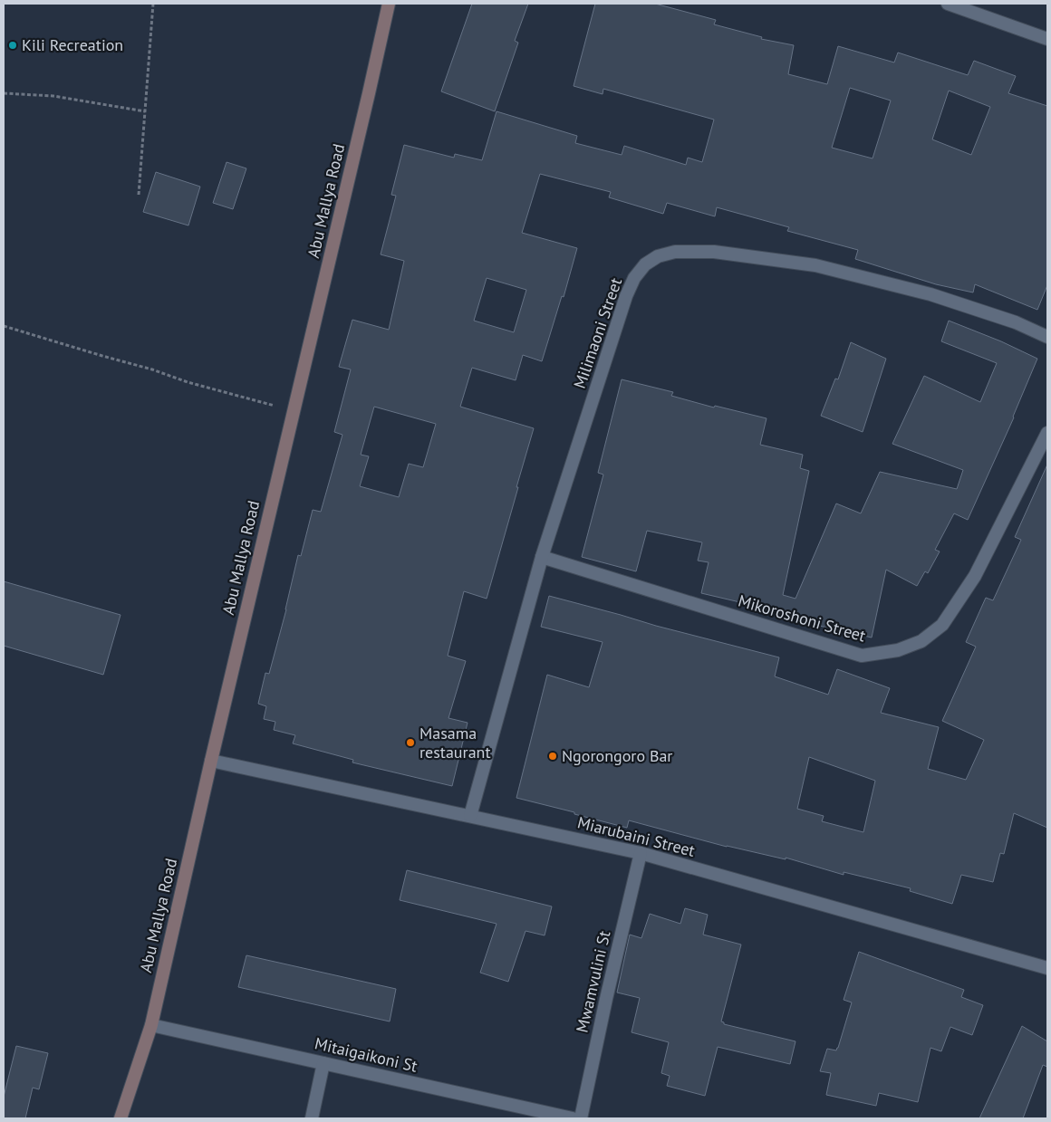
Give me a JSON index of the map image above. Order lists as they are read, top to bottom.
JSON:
{
  "streets": {
    "main road": ["Abu Mallya Road"],
    "street": [
      "Milimaoni Street",
      "Mikoroshoni Street",
      "Miarubaini Street",
      "Mwamvulini St",
      "Mitaigaikoni St"
    ]
  },
  "crossings": [
    ["Abu Mallya Road", "Miarubaini Street"],
    ["Abu Mallya Road", "Mitaigaikoni St"],
    ["Milimaoni Street", "Mikoroshoni Street"],
    ["Milimaoni Street", "Miarubaini Street"],
    ["Miarubaini Street", "Mwamvulini St"]
  ],
  "places": ["Kili Recreation", "Masama restaurant", "Ngorongoro Bar"]
}
